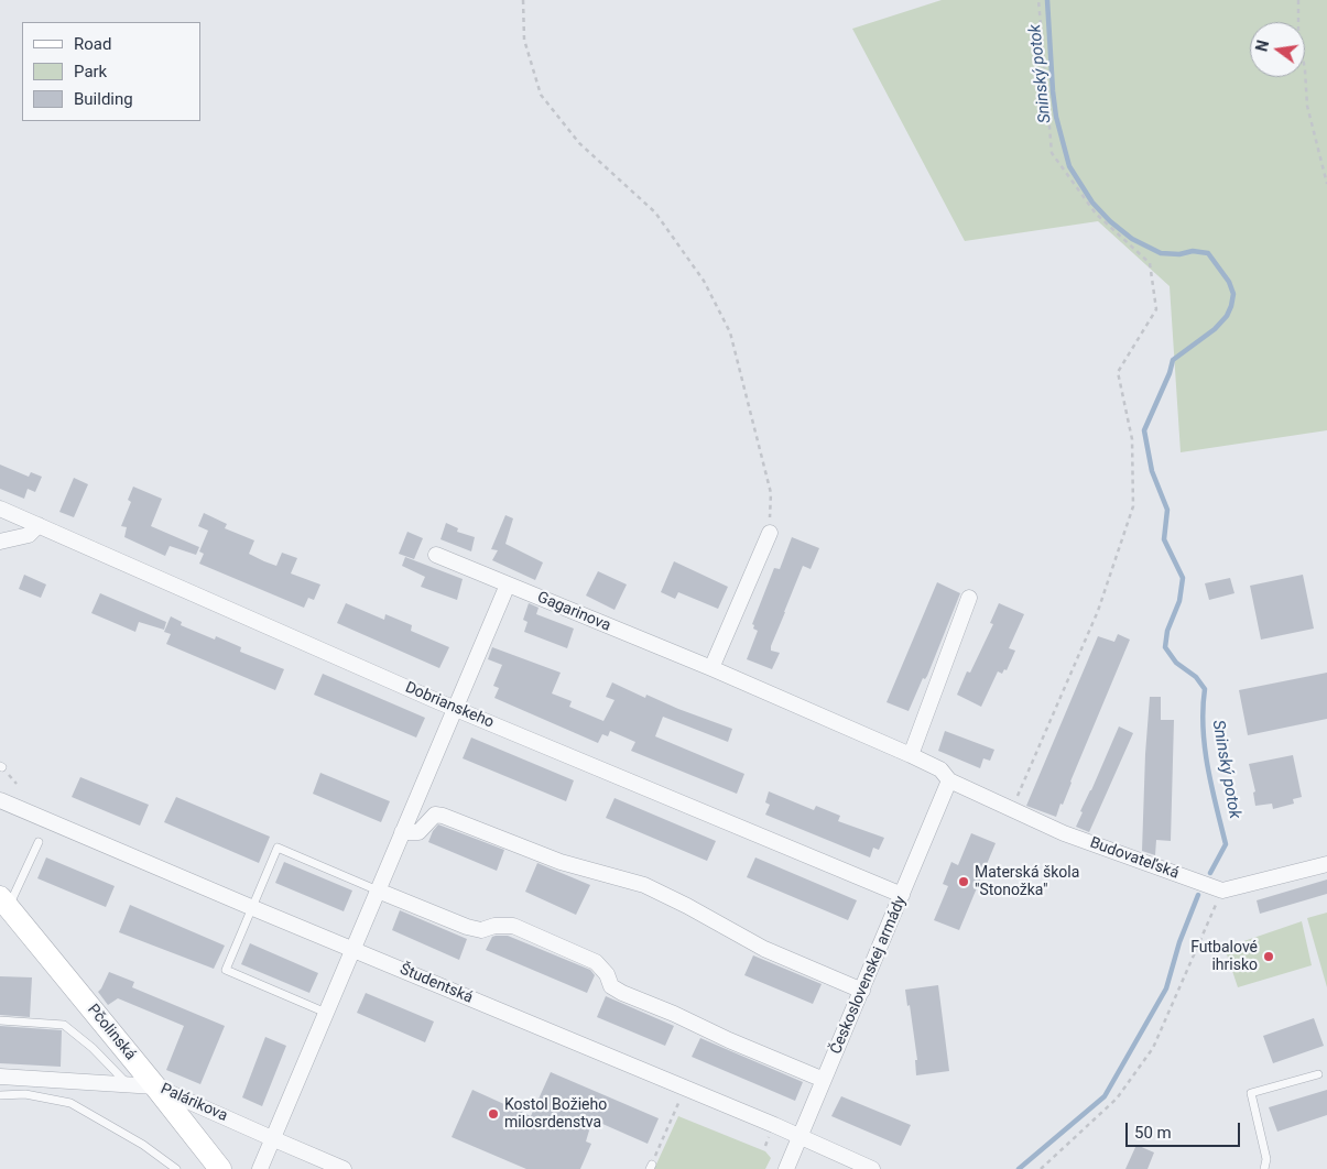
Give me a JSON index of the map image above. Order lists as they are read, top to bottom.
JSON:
{
  "streets": {
    "main road": ["Pčolinská"],
    "street": [
      "Gagarinova",
      "Dobrianskeho",
      "Budovateľská",
      "Československej armády",
      "Študentská",
      "Palárikova"
    ]
  },
  "crossings": [
    ["Gagarinova", "Budovateľská"],
    ["Gagarinova", "Československej armády"],
    ["Dobrianskeho", "Československej armády"],
    ["Budovateľská", "Československej armády"],
    ["Československej armády", "Študentská"],
    ["Pčolinská", "Palárikova"]
  ],
  "water": ["Sninský potok"],
  "places": ["Materská škola \"Stonožka\"", "Futbalové ihrisko", "Kostol Božieho milosrdenstva"],
  "legend": ["Road", "Park", "Building"],
  "scale_bar": "50 m",
  "north": "left"
}
